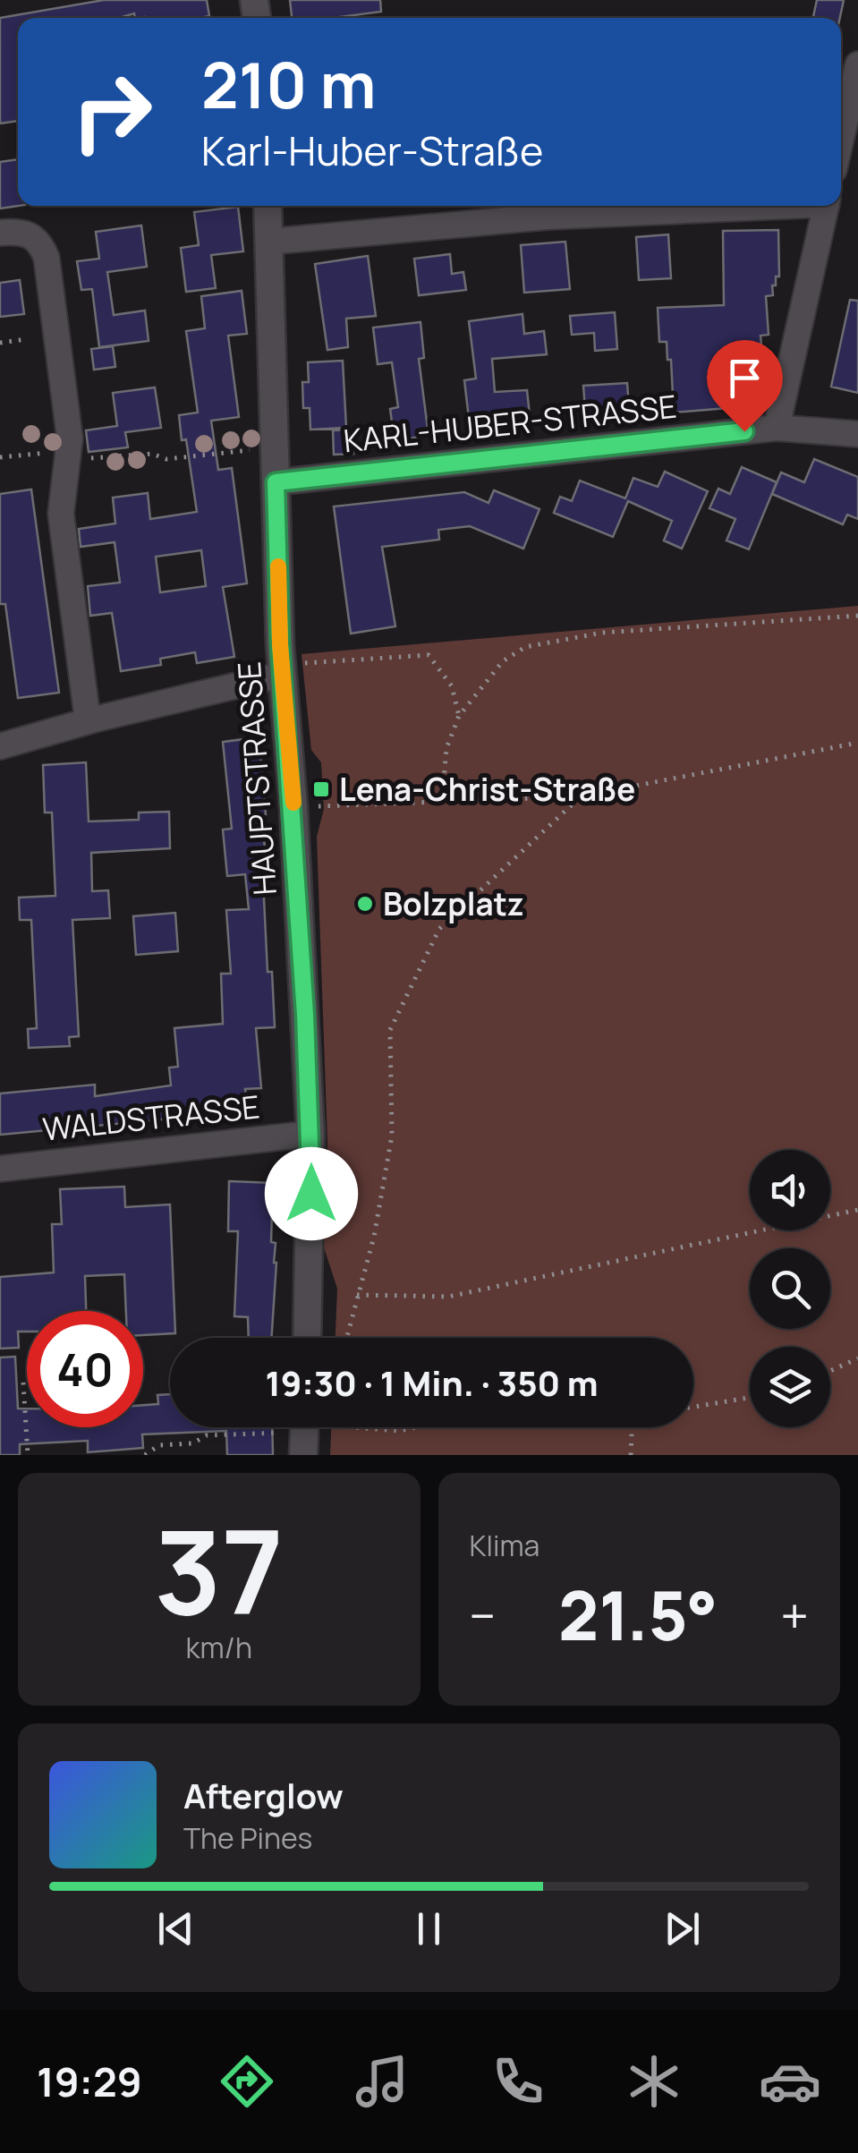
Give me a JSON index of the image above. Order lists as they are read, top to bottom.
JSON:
{
  "streets": {
    "street": ["KARL-HUBER-STRASSE", "HAUPTSTRASSE", "WALDSTRASSE"]
  },
  "crossings": [
    ["KARL-HUBER-STRASSE", "HAUPTSTRASSE"],
    ["HAUPTSTRASSE", "WALDSTRASSE"]
  ],
  "places": {
    "transit": ["Lena-Christ-Straße"],
    "other": ["Bolzplatz"]
  },
  "page": {
    "turn": ["210 m", "Karl-Huber-Straße"],
    "limit": "40",
    "trip": "19:30 · 1 Min. · 350 m",
    "tile": [
      ["37", "km/h"],
      "Klima"
    ],
    "heat": ["−", "21.5°", "+"],
    "song": ["Afterglow", "The Pines"],
    "tabs": "19:29"
  }
}
